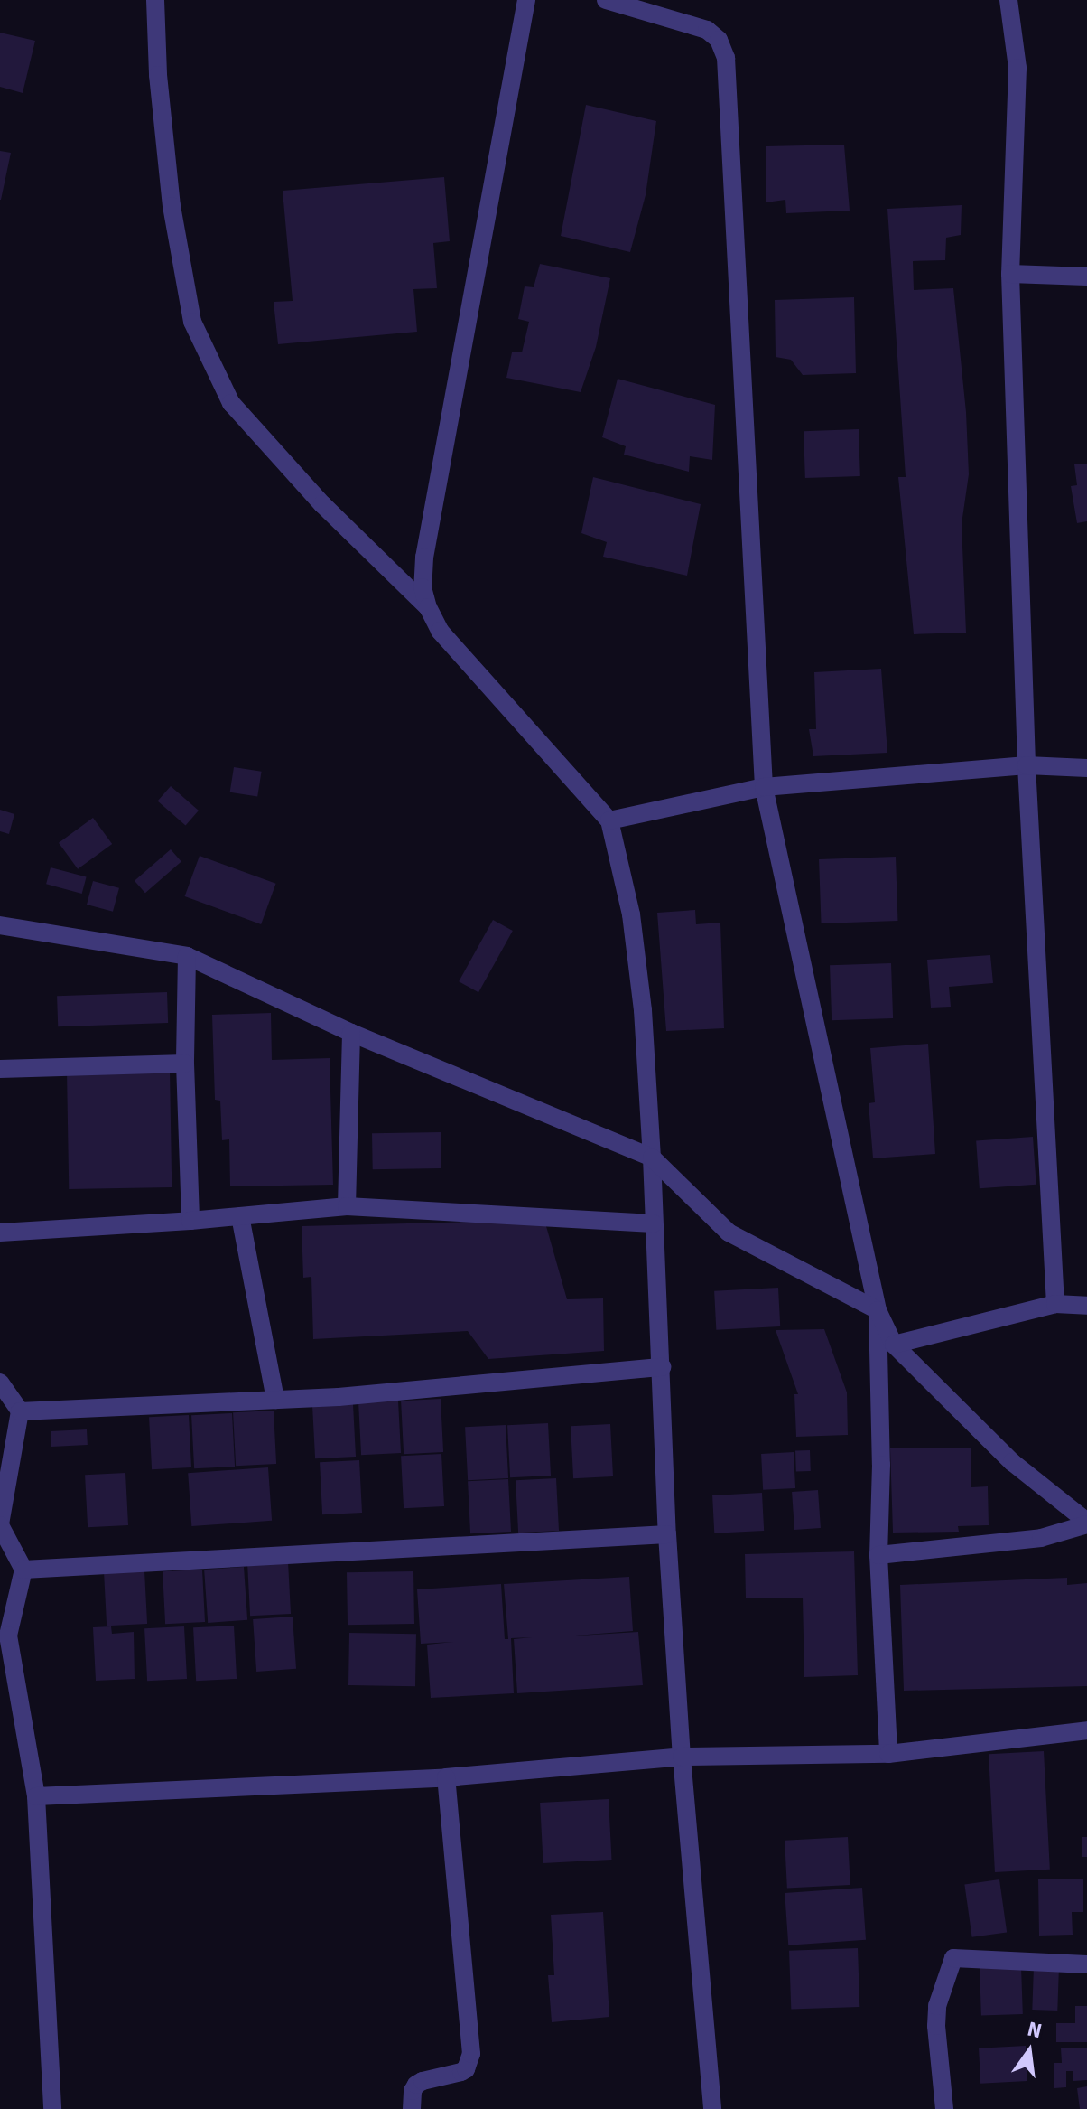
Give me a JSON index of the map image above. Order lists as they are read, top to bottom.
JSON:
{
  "north": "top"
}
